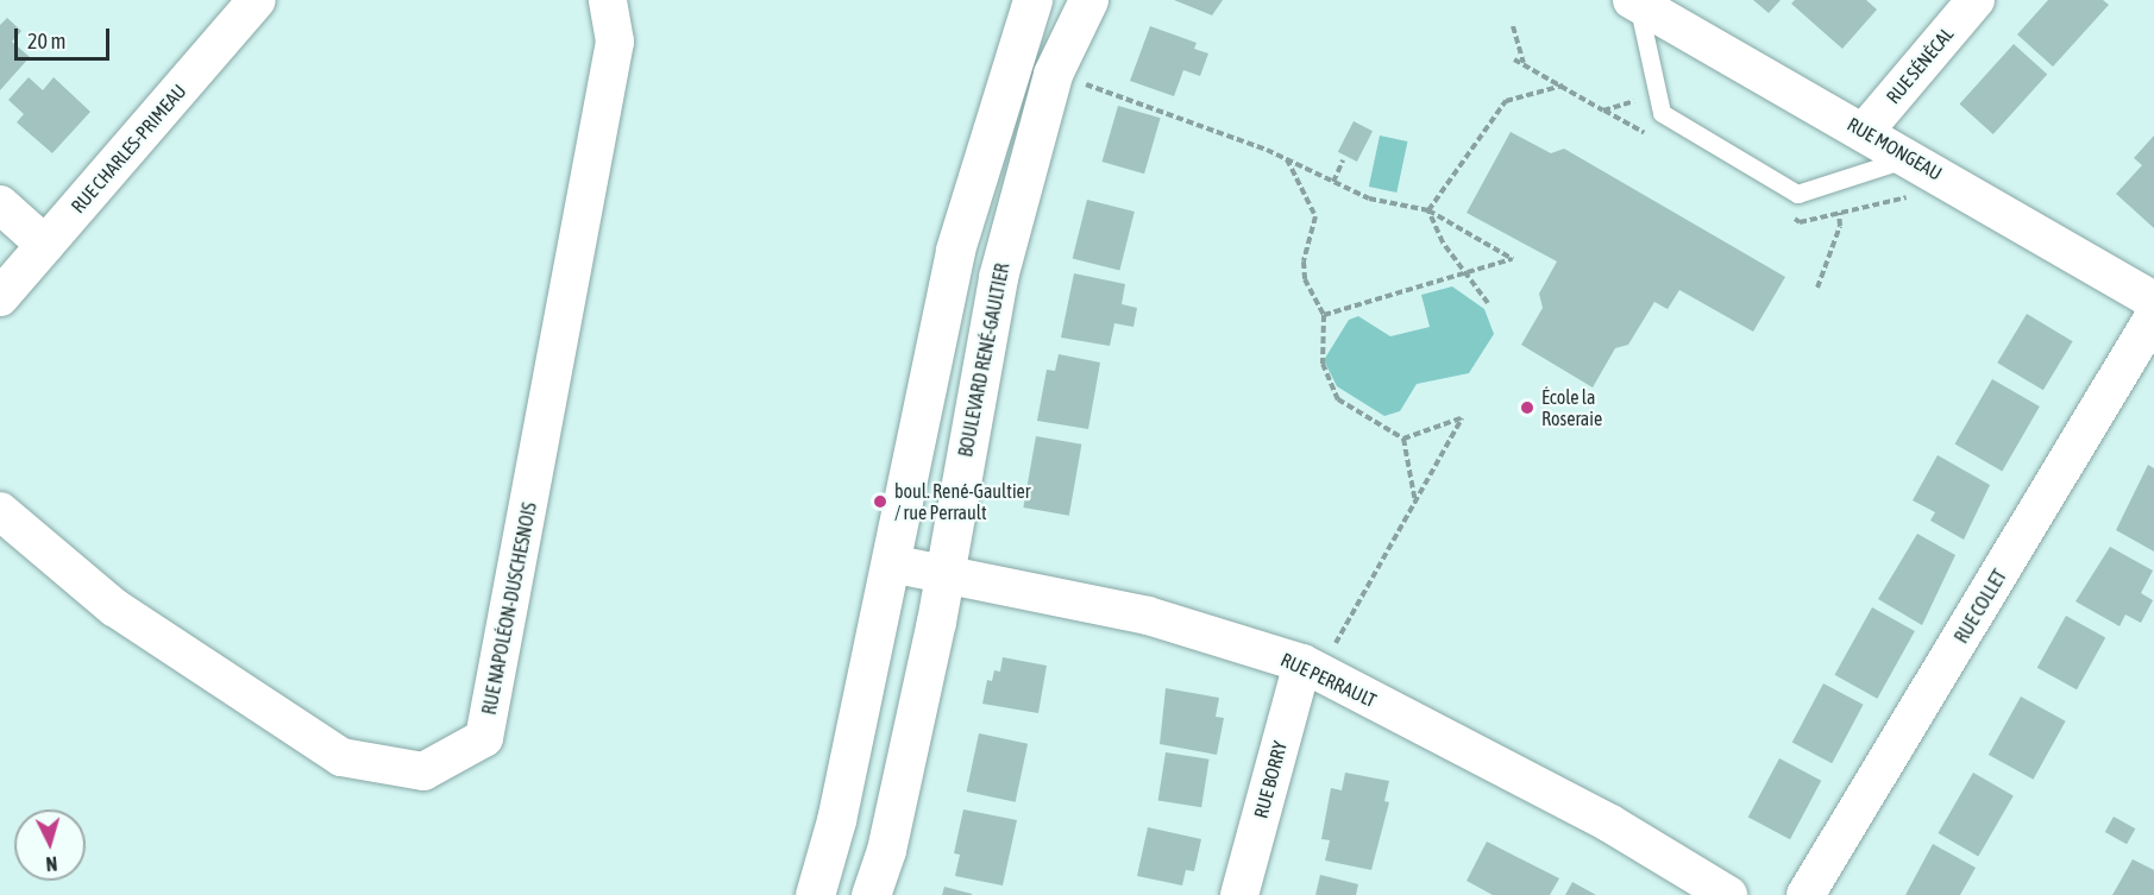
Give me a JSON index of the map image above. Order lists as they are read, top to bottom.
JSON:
{
  "streets": {
    "street": [
      "RUE SÉNÉCAL",
      "RUE CHARLES-PRIMEAU",
      "RUE MONGEAU",
      "BOULEVARD RENÉ-GAULTIER",
      "RUE COLLET",
      "RUE NAPOLÉON-DUSCHESNOIS",
      "RUE PERRAULT",
      "RUE BORRY"
    ]
  },
  "crossings": [
    ["RUE SÉNÉCAL", "RUE MONGEAU"],
    ["BOULEVARD RENÉ-GAULTIER", "RUE PERRAULT"],
    ["RUE PERRAULT", "RUE BORRY"]
  ],
  "places": ["École la Roseraie", "boul. René-Gaultier / rue Perrault"],
  "scale_bar": "20 m",
  "north": "bottom"
}
